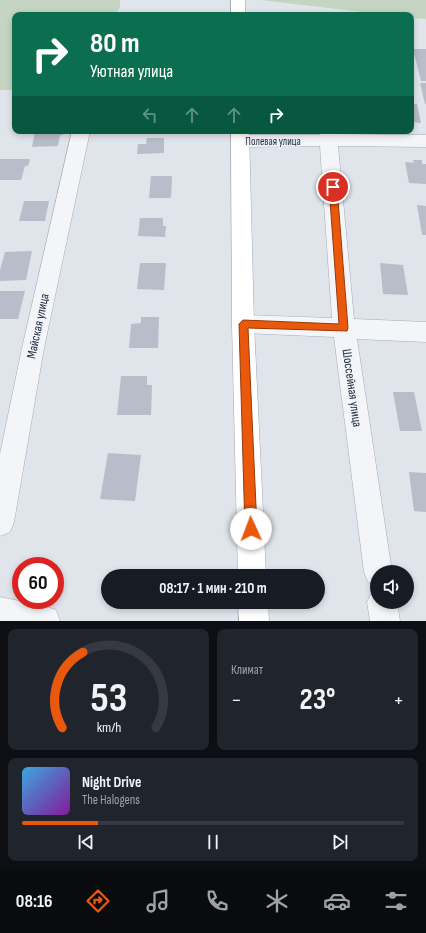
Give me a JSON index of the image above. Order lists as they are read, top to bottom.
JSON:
{
  "streets": {
    "street": ["Полевая улица", "Майская улица", "Шоссейная улица"]
  },
  "crossings": [
    ["Полевая улица", "Шоссейная улица"]
  ],
  "page": {
    "turn": ["80 m", "Уютная улица"],
    "limit": "60",
    "trip": "08:17 · 1 мин · 210 m",
    "tile": "Климат",
    "heat": ["−", "23°", "+"],
    "song": ["Night Drive", "The Halogens"],
    "tabs": "08:16",
    "gauge": ["53", "km/h"]
  }
}
